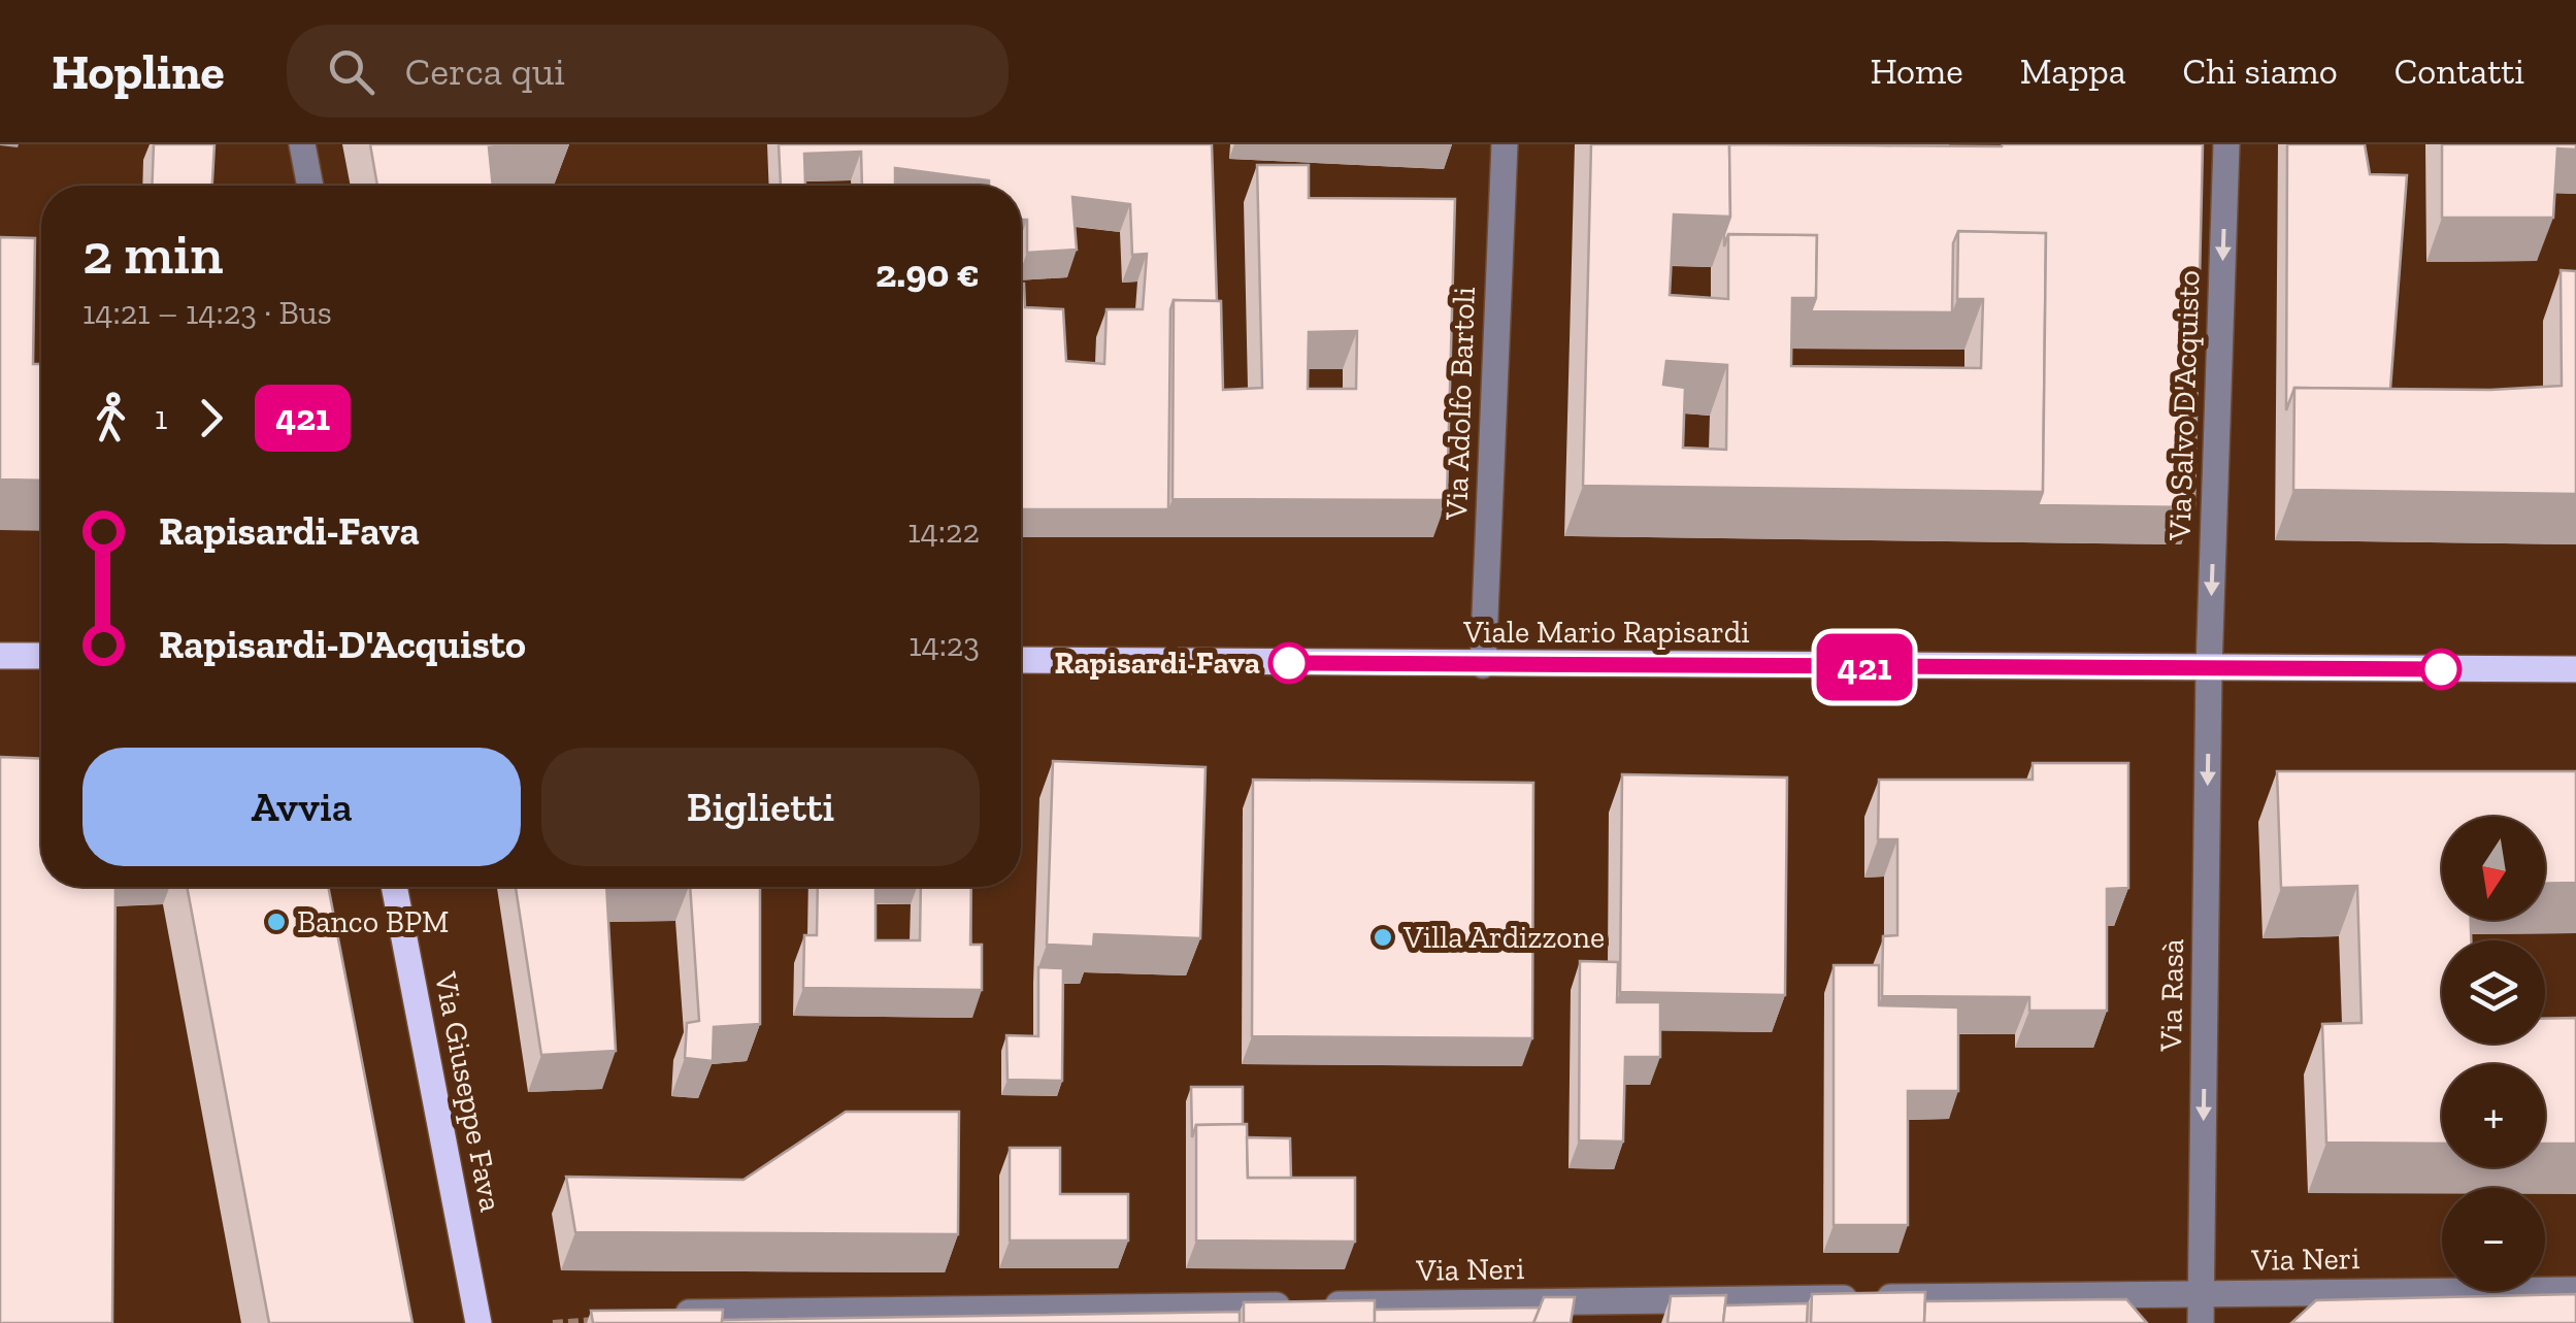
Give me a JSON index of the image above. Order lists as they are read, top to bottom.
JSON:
{
  "streets": {
    "main road": ["Viale Mario Rapisardi", "Via Giuseppe Fava"],
    "street": [
      "Via Adolfo Bartoli",
      "Via Salvo D'Acquisto",
      "Via Rasà",
      "Via Neri"
    ]
  },
  "crossings": [
    ["Via Adolfo Bartoli", "Viale Mario Rapisardi"],
    ["Via Salvo D'Acquisto", "Viale Mario Rapisardi"],
    ["Via Salvo D'Acquisto", "Via Rasà"],
    ["Viale Mario Rapisardi", "Via Rasà"],
    ["Via Rasà", "Via Neri"]
  ],
  "one_way": ["Via Salvo D'Acquisto", "Via Rasà"],
  "places": ["Rapisardi-Fava", "Banco BPM", "Villa Ardizzone"],
  "lines": ["bus line 421"],
  "north": "bottom",
  "page": {
    "header": "Hopline",
    "search": "Cerca qui",
    "nav": [
      "Home",
      "Mappa",
      "Chi siamo",
      "Contatti"
    ],
    "on_map": "421",
    "heading": ["2 min", "14:21 – 14:23 · Bus", "2.90 €"],
    "legs": ["1", "421"],
    "list": [
      {
        "name": "Rapisardi-Fava",
        "value": "14:22"
      },
      {
        "name": "Rapisardi-D'Acquisto",
        "value": "14:23"
      }
    ],
    "buttons": ["Avvia", "Biglietti"],
    "map_buttons": ["+", "−"]
  }
}
